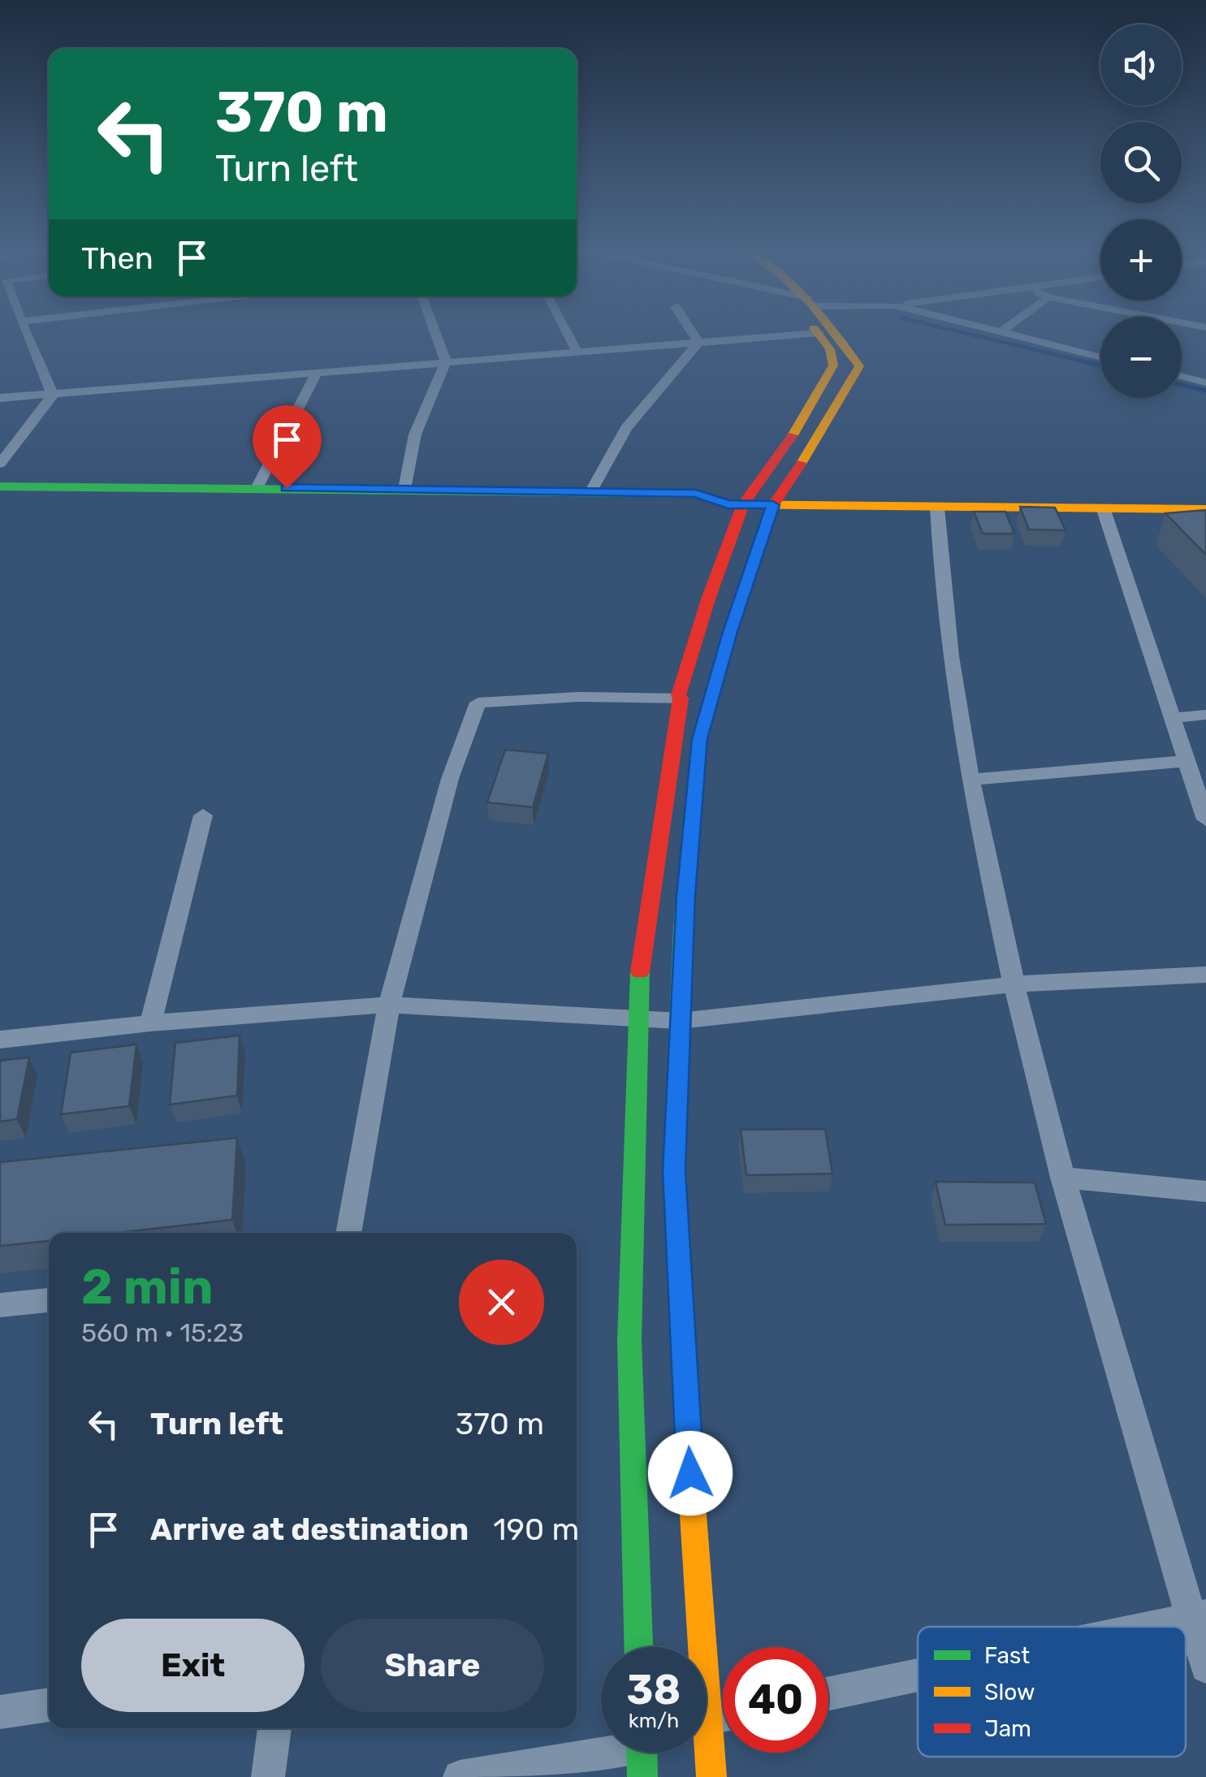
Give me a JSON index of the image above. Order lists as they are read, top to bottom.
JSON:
{
  "legend": ["Fast", "Slow", "Jam"],
  "page": {
    "map_buttons": ["+", "−"],
    "turn": ["370 m", "Turn left"],
    "then": "Then",
    "heading": ["2 min", "560 m · 15:23"],
    "list": [
      {
        "name": "Turn left",
        "value": "370 m"
      },
      {
        "name": "Arrive at destination",
        "value": "190 m"
      }
    ],
    "buttons": ["Exit", "Share"],
    "speed": "38 km/h",
    "limit": "40"
  }
}
